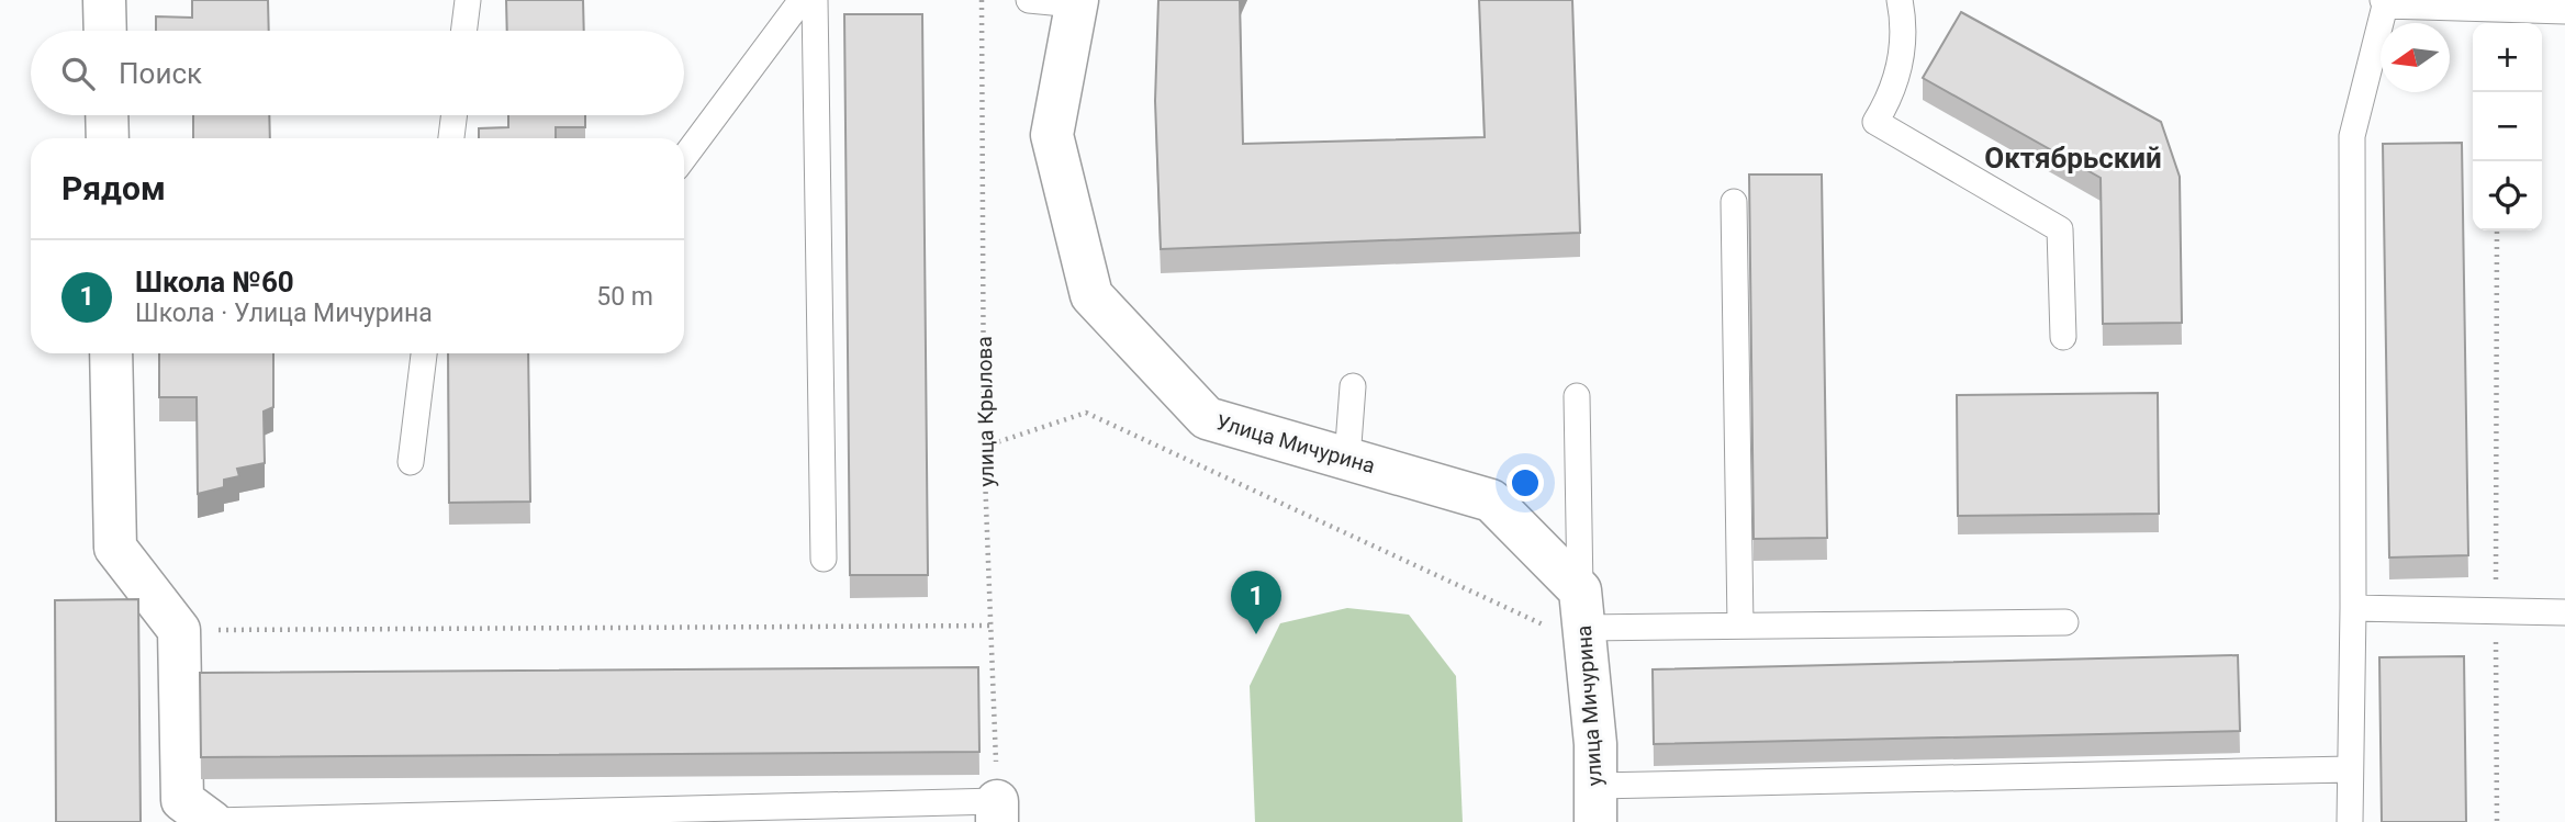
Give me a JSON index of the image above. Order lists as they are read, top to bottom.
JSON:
{
  "streets": {
    "street": ["Улица Мичурина", "улица Мичурина"],
    "path": ["улица Крылова"]
  },
  "crossings": [
    ["Улица Мичурина", "улица Мичурина"]
  ],
  "districts": ["Октябрьский"],
  "north": "left",
  "page": {
    "map_buttons": ["+", "−"],
    "search": "Поиск",
    "heading": "Рядом",
    "list": [
      {
        "mark": "1",
        "name": "Школа №60",
        "note": "Школа · Улица Мичурина",
        "value": "50 m"
      }
    ],
    "pins": "1"
  }
}
